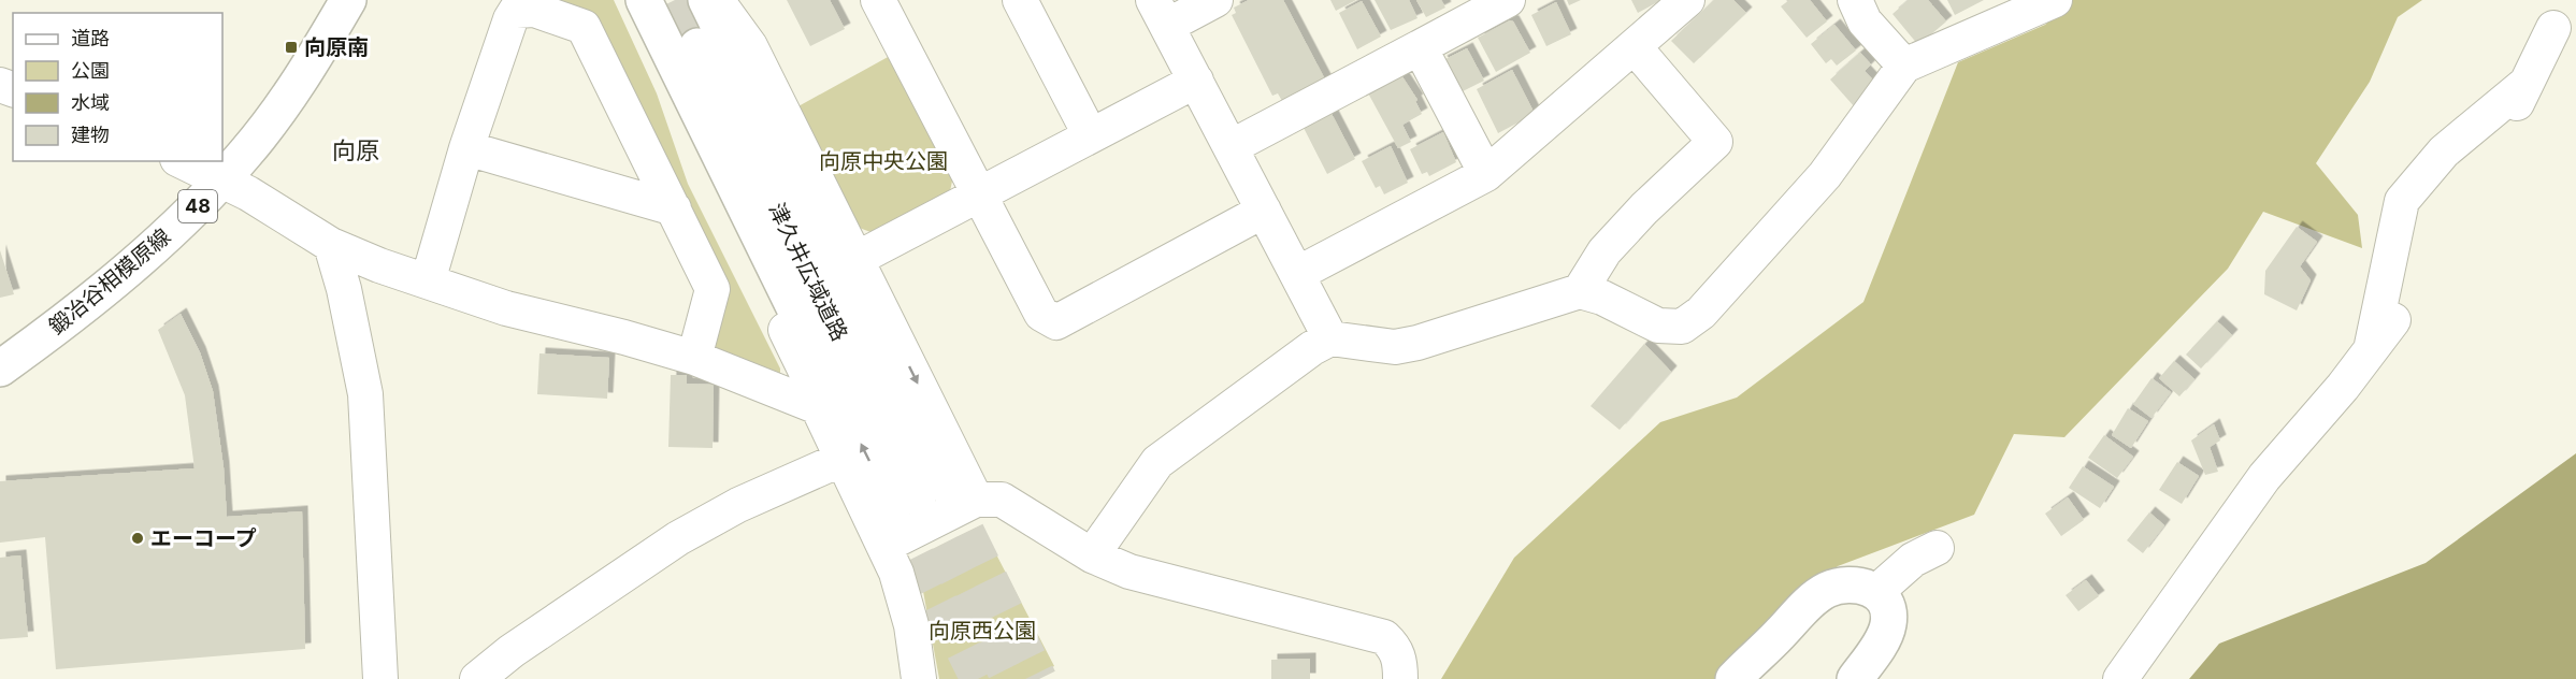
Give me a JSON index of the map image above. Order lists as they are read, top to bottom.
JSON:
{
  "streets": {
    "main road": ["48", "鍛冶谷相模原線"]
  },
  "districts": ["向原"],
  "parks": ["向原中央公園", "向原西公園"],
  "places": {
    "transit": ["向原南"],
    "other": ["エーコープ"]
  },
  "legend": [
    "道路",
    "公園",
    "水域",
    "建物"
  ]
}
